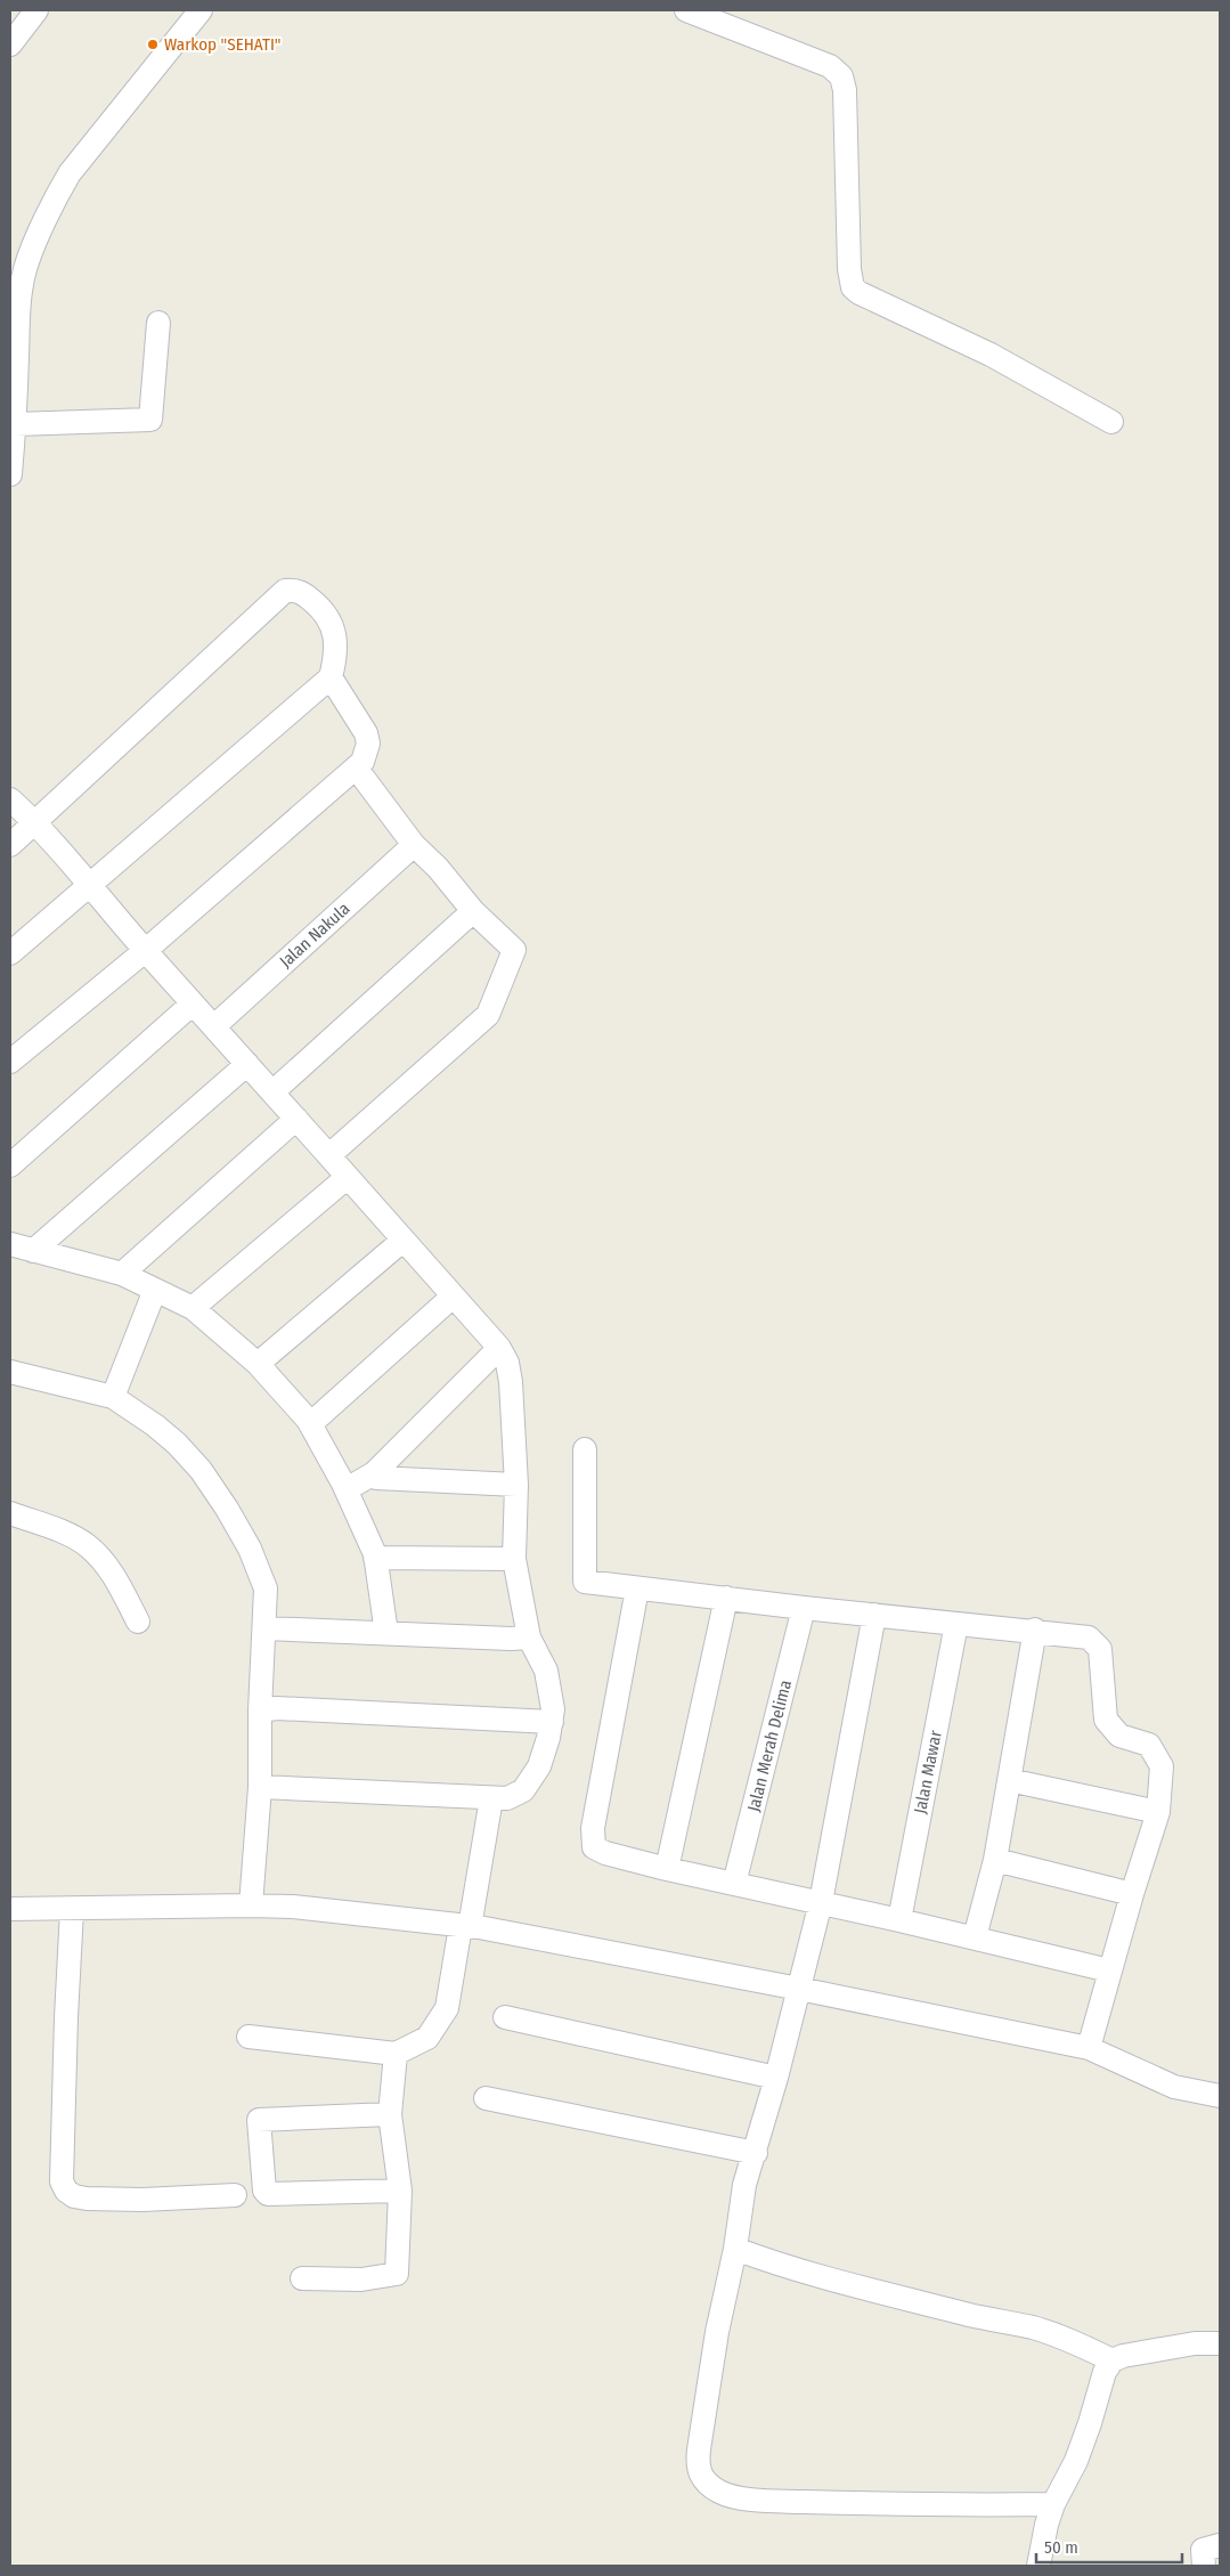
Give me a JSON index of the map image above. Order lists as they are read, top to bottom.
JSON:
{
  "streets": {
    "street": ["Jalan Nakula", "Jalan Merah Delima", "Jalan Mawar"]
  },
  "places": ["Warkop \"SEHATI\""],
  "scale_bar": "50 m"
}
